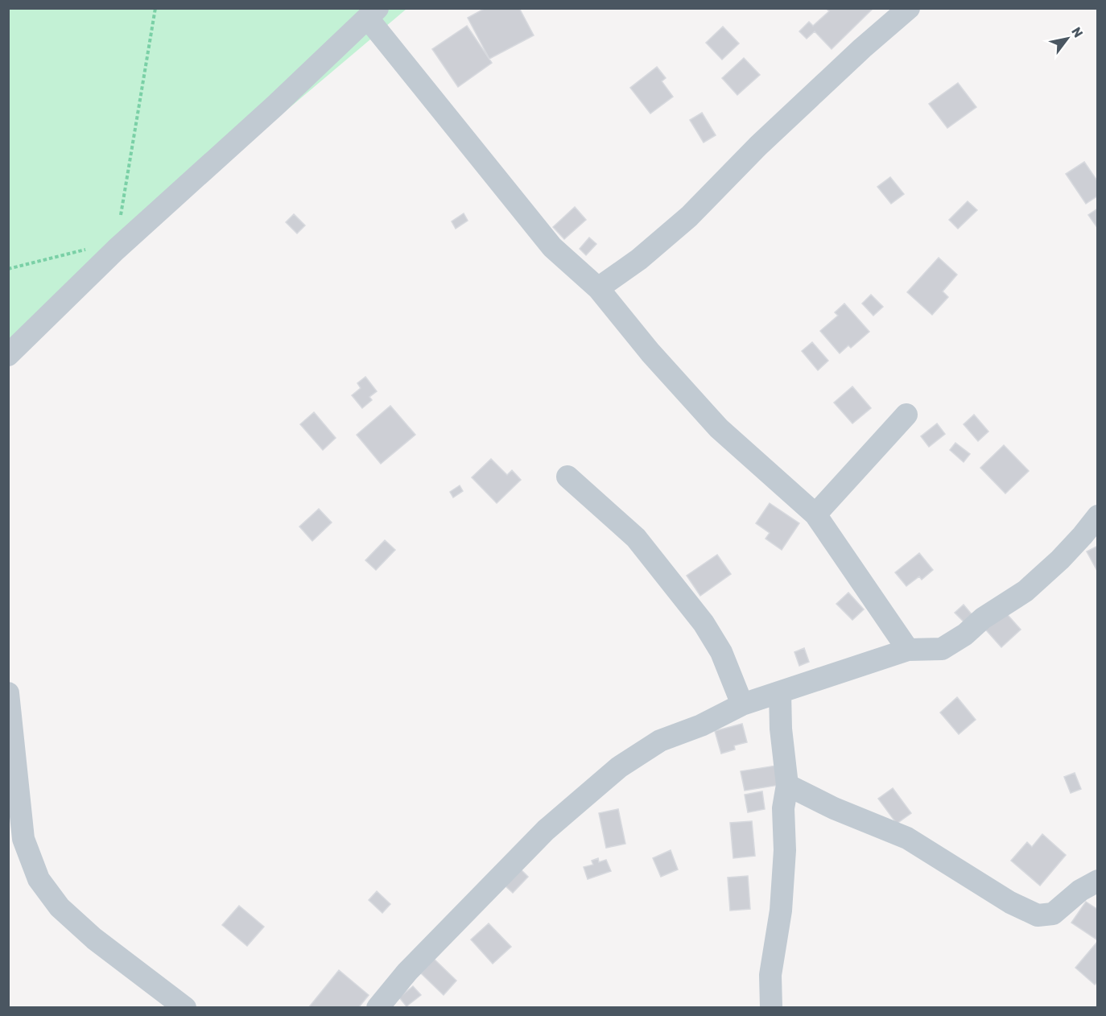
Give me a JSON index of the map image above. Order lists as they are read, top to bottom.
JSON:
{
  "north": "top right"
}
